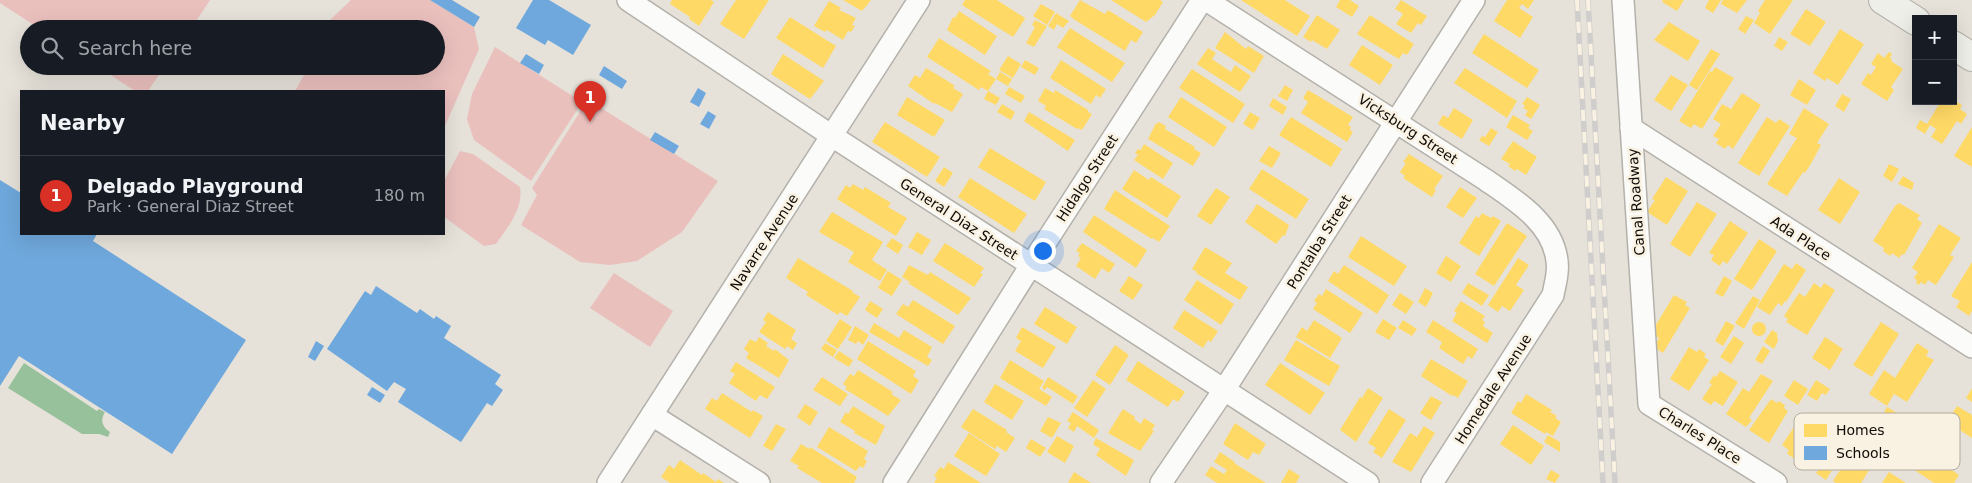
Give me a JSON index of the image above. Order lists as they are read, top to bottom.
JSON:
{
  "streets": {
    "street": [
      "Vicksburg Street",
      "Hidalgo Street",
      "Canal Roadway",
      "General Diaz Street",
      "Ada Place",
      "Navarre Avenue",
      "Pontalba Street",
      "Homedale Avenue",
      "Charles Place"
    ]
  },
  "crossings": [
    ["Vicksburg Street", "Pontalba Street"],
    ["Vicksburg Street", "Homedale Avenue"],
    ["Hidalgo Street", "General Diaz Street"],
    ["Canal Roadway", "Ada Place"],
    ["Canal Roadway", "Charles Place"],
    ["General Diaz Street", "Navarre Avenue"],
    ["General Diaz Street", "Pontalba Street"]
  ],
  "legend": ["Homes", "Schools"],
  "page": {
    "map_buttons": ["+", "−"],
    "search": "Search here",
    "pins": "1",
    "heading": "Nearby",
    "list": [
      {
        "mark": "1",
        "name": "Delgado Playground",
        "note": "Park · General Diaz Street",
        "value": "180 m"
      }
    ]
  }
}
